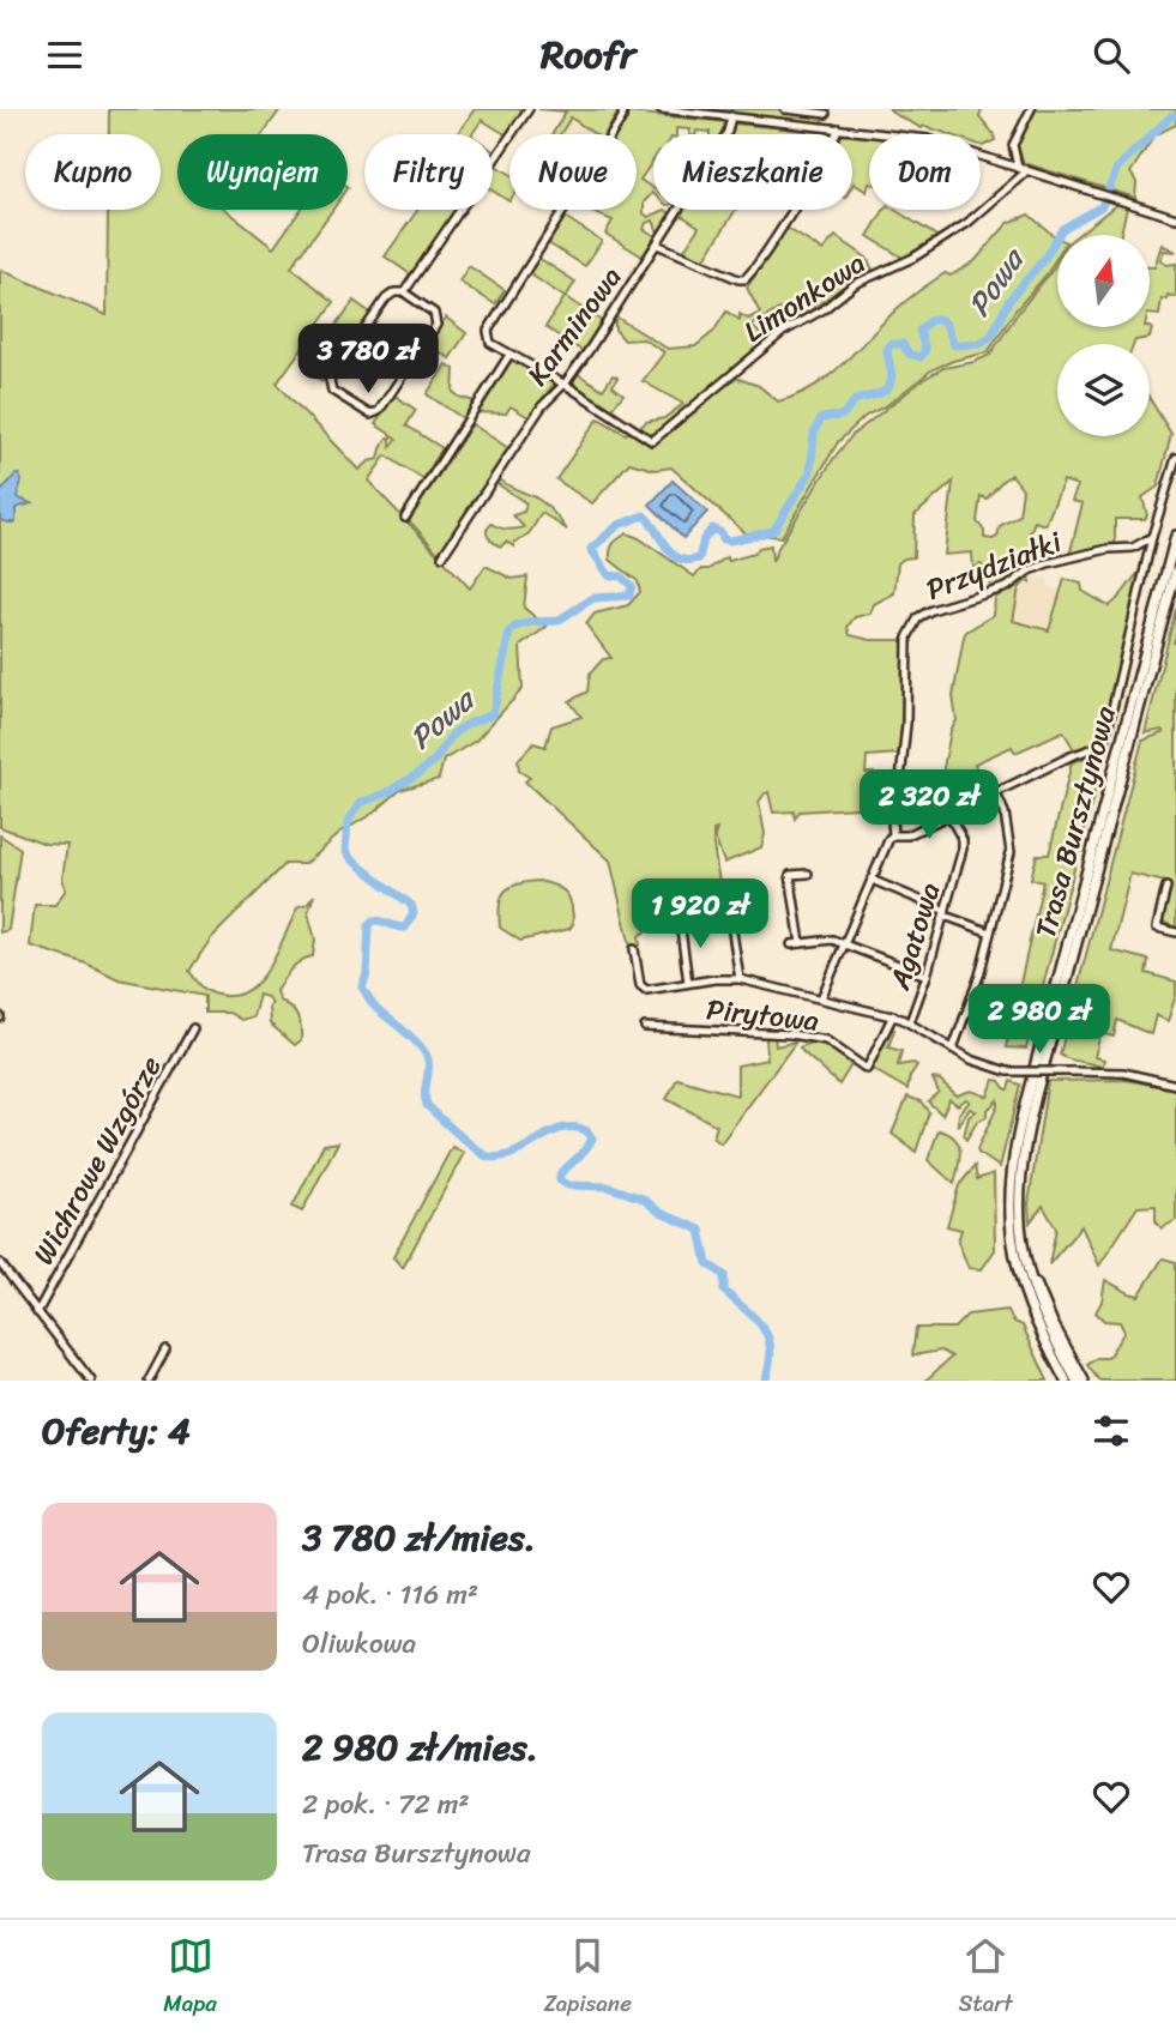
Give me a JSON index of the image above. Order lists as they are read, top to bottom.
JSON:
{
  "streets": {
    "main road": ["Trasa Bursztynowa"],
    "street": [
      "Limonkowa",
      "Karminowa",
      "Przydziałki",
      "Agatowa",
      "Pirytowa",
      "Wichrowe Wzgórze"
    ]
  },
  "crossings": [
    ["Limonkowa", "Karminowa"]
  ],
  "water": ["Powa"],
  "north": "top",
  "page": {
    "header": "Roofr",
    "chip": [
      "Kupno",
      "Wynajem",
      "Filtry",
      "Nowe",
      "Mieszkanie",
      "Dom"
    ],
    "price": [
      "3 780 zł",
      "2 320 zł",
      "1 920 zł",
      "2 980 zł"
    ],
    "heading": "Oferty: 4",
    "list": [
      {
        "name": "3 780 zł/mies.",
        "note": "4 pok. · 116 m² · Oliwkowa"
      },
      {
        "name": "2 980 zł/mies.",
        "note": "2 pok. · 72 m² · Trasa Bursztynowa"
      }
    ],
    "tabs": ["Mapa", "Zapisane", "Start"]
  }
}
